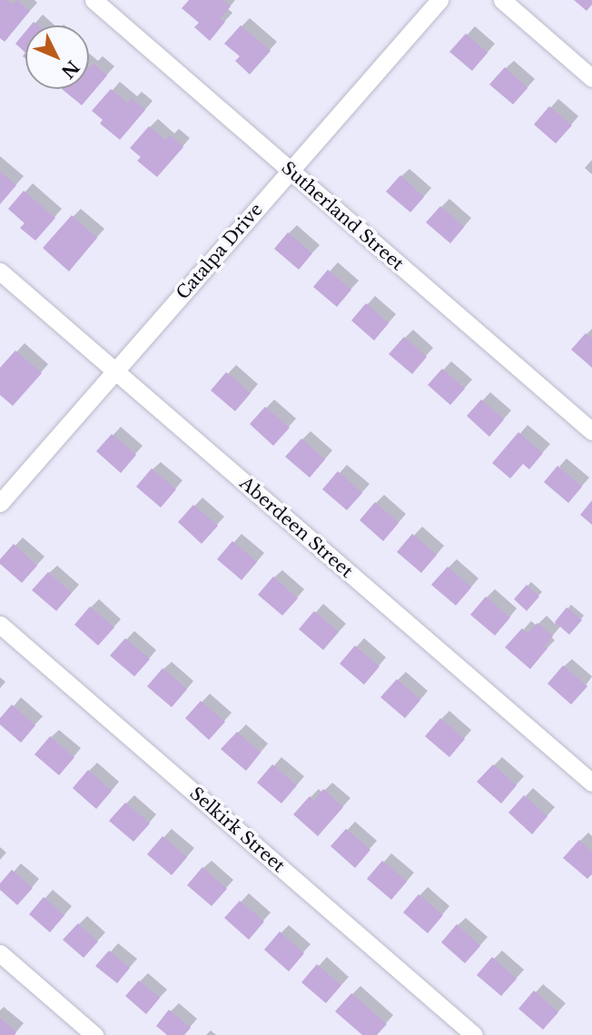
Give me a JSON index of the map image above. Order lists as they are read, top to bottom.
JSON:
{
  "streets": {
    "street": [
      "Sutherland Street",
      "Catalpa Drive",
      "Aberdeen Street",
      "Selkirk Street"
    ]
  },
  "crossings": [
    ["Sutherland Street", "Catalpa Drive"],
    ["Catalpa Drive", "Aberdeen Street"]
  ],
  "north": "bottom right"
}
